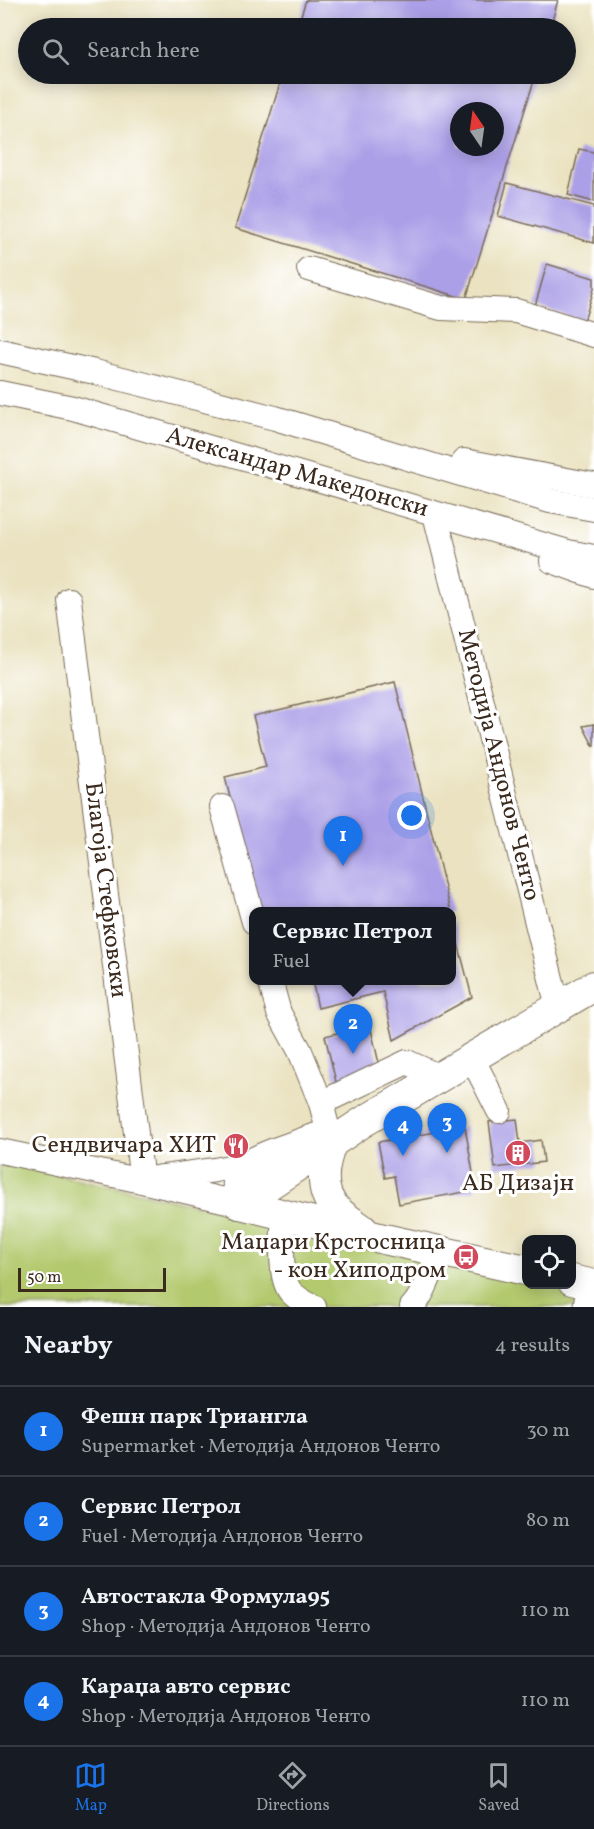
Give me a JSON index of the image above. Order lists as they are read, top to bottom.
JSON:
{
  "streets": {
    "street": ["Александар Македонски", "Методија Андонов Ченто", "Благоја Стефковски"]
  },
  "places": {
    "restaurant": ["Сендвичара ХИТ"],
    "building": ["АБ Дизајн"],
    "bus stop": ["Маџари Крстосница - кон Хиподром"]
  },
  "scale_bar": "50 m",
  "north": "top",
  "page": {
    "search": "Search here",
    "pins": [
      "1",
      "2",
      "3",
      "4"
    ],
    "popup": ["Сервис Петрол", "Fuel"],
    "scale": "50 m",
    "heading": ["Nearby", "4 results"],
    "list": [
      {
        "mark": "1",
        "name": "Фешн парк Триангла",
        "note": "Supermarket · Методија Андонов Ченто",
        "value": "30 m"
      },
      {
        "mark": "2",
        "name": "Сервис Петрол",
        "note": "Fuel · Методија Андонов Ченто",
        "value": "80 m"
      },
      {
        "mark": "3",
        "name": "Автостакла Формула95",
        "note": "Shop · Методија Андонов Ченто",
        "value": "110 m"
      },
      {
        "mark": "4",
        "name": "Караџа авто сервис",
        "note": "Shop · Методија Андонов Ченто",
        "value": "110 m"
      }
    ],
    "nav": ["Map", "Directions", "Saved"]
  }
}
